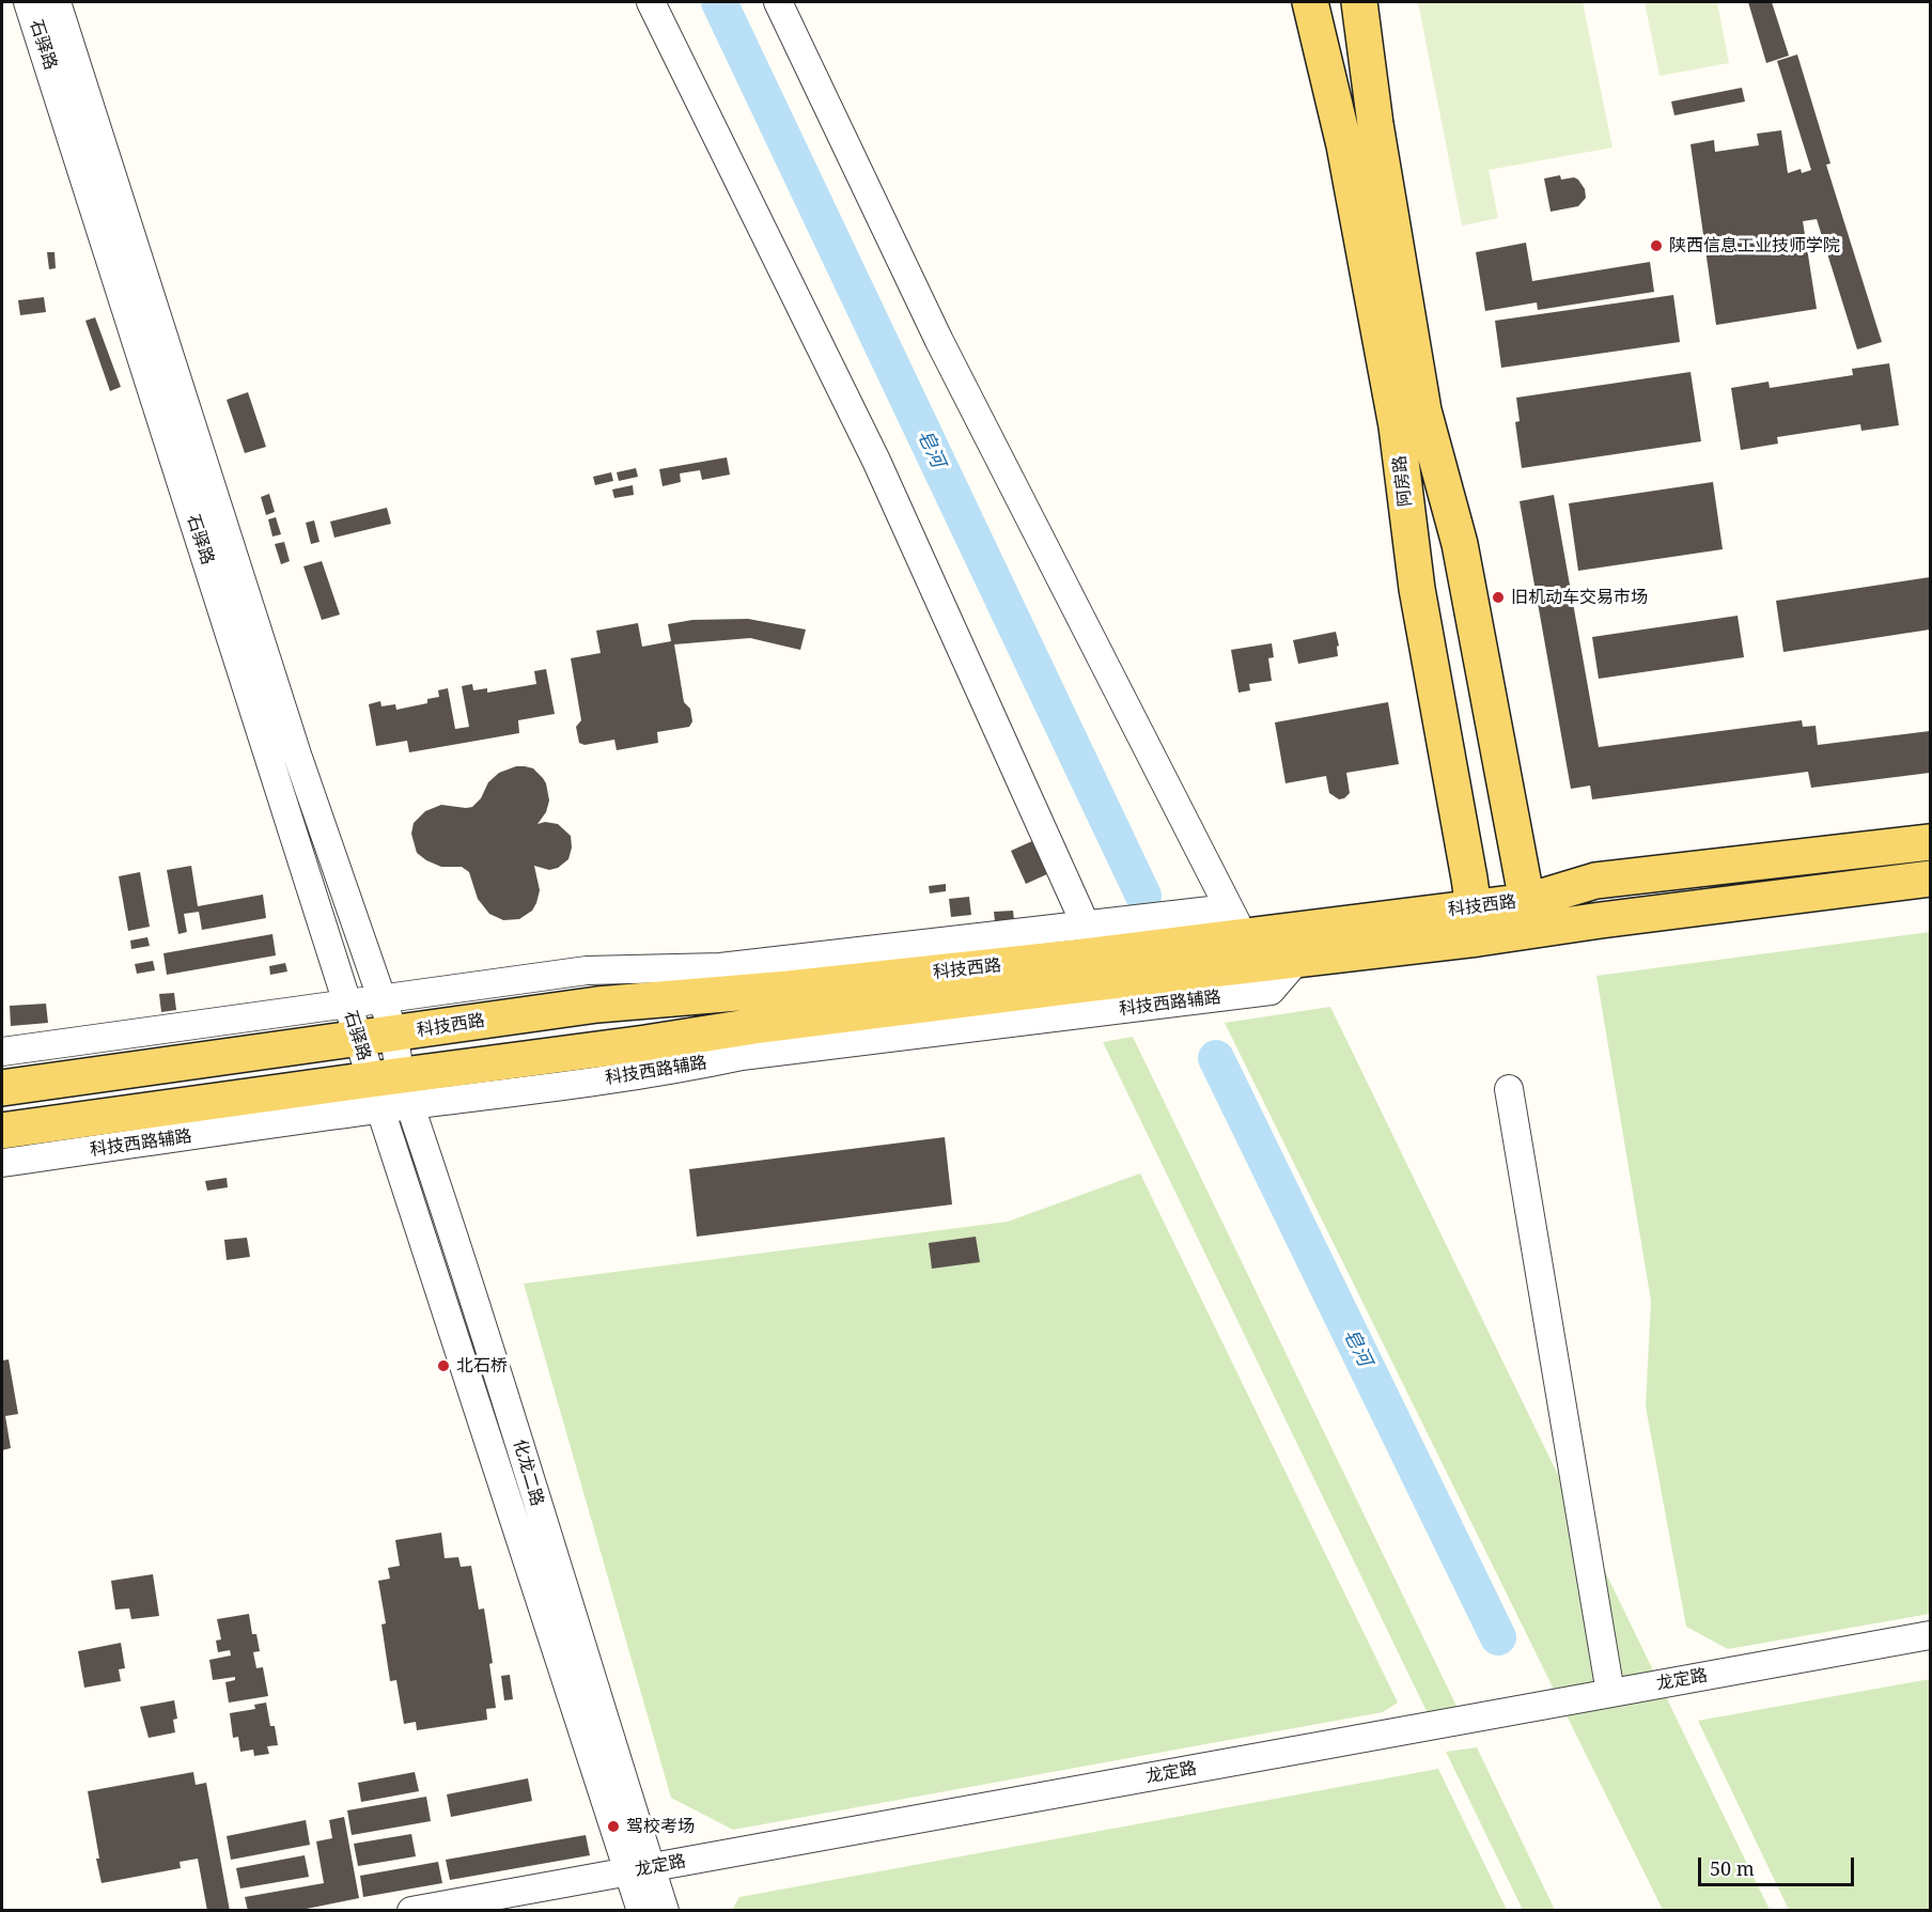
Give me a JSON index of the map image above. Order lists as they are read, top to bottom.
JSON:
{
  "streets": {
    "main road": ["阿房路", "科技西路"],
    "street": [
      "石驿路",
      "科技西路辅路",
      "化龙二路",
      "龙定路"
    ]
  },
  "crossings": [
    ["石驿路", "科技西路"],
    ["石驿路", "科技西路辅路"],
    ["石驿路", "化龙二路"],
    ["阿房路", "科技西路"],
    ["科技西路", "科技西路辅路"],
    ["科技西路", "化龙二路"],
    ["科技西路辅路", "化龙二路"],
    ["化龙二路", "龙定路"]
  ],
  "water": ["皂河"],
  "places": [
    "陕西信息工业技师学院",
    "旧机动车交易市场",
    "北石桥",
    "驾校考场"
  ],
  "scale_bar": "50 m"
}
